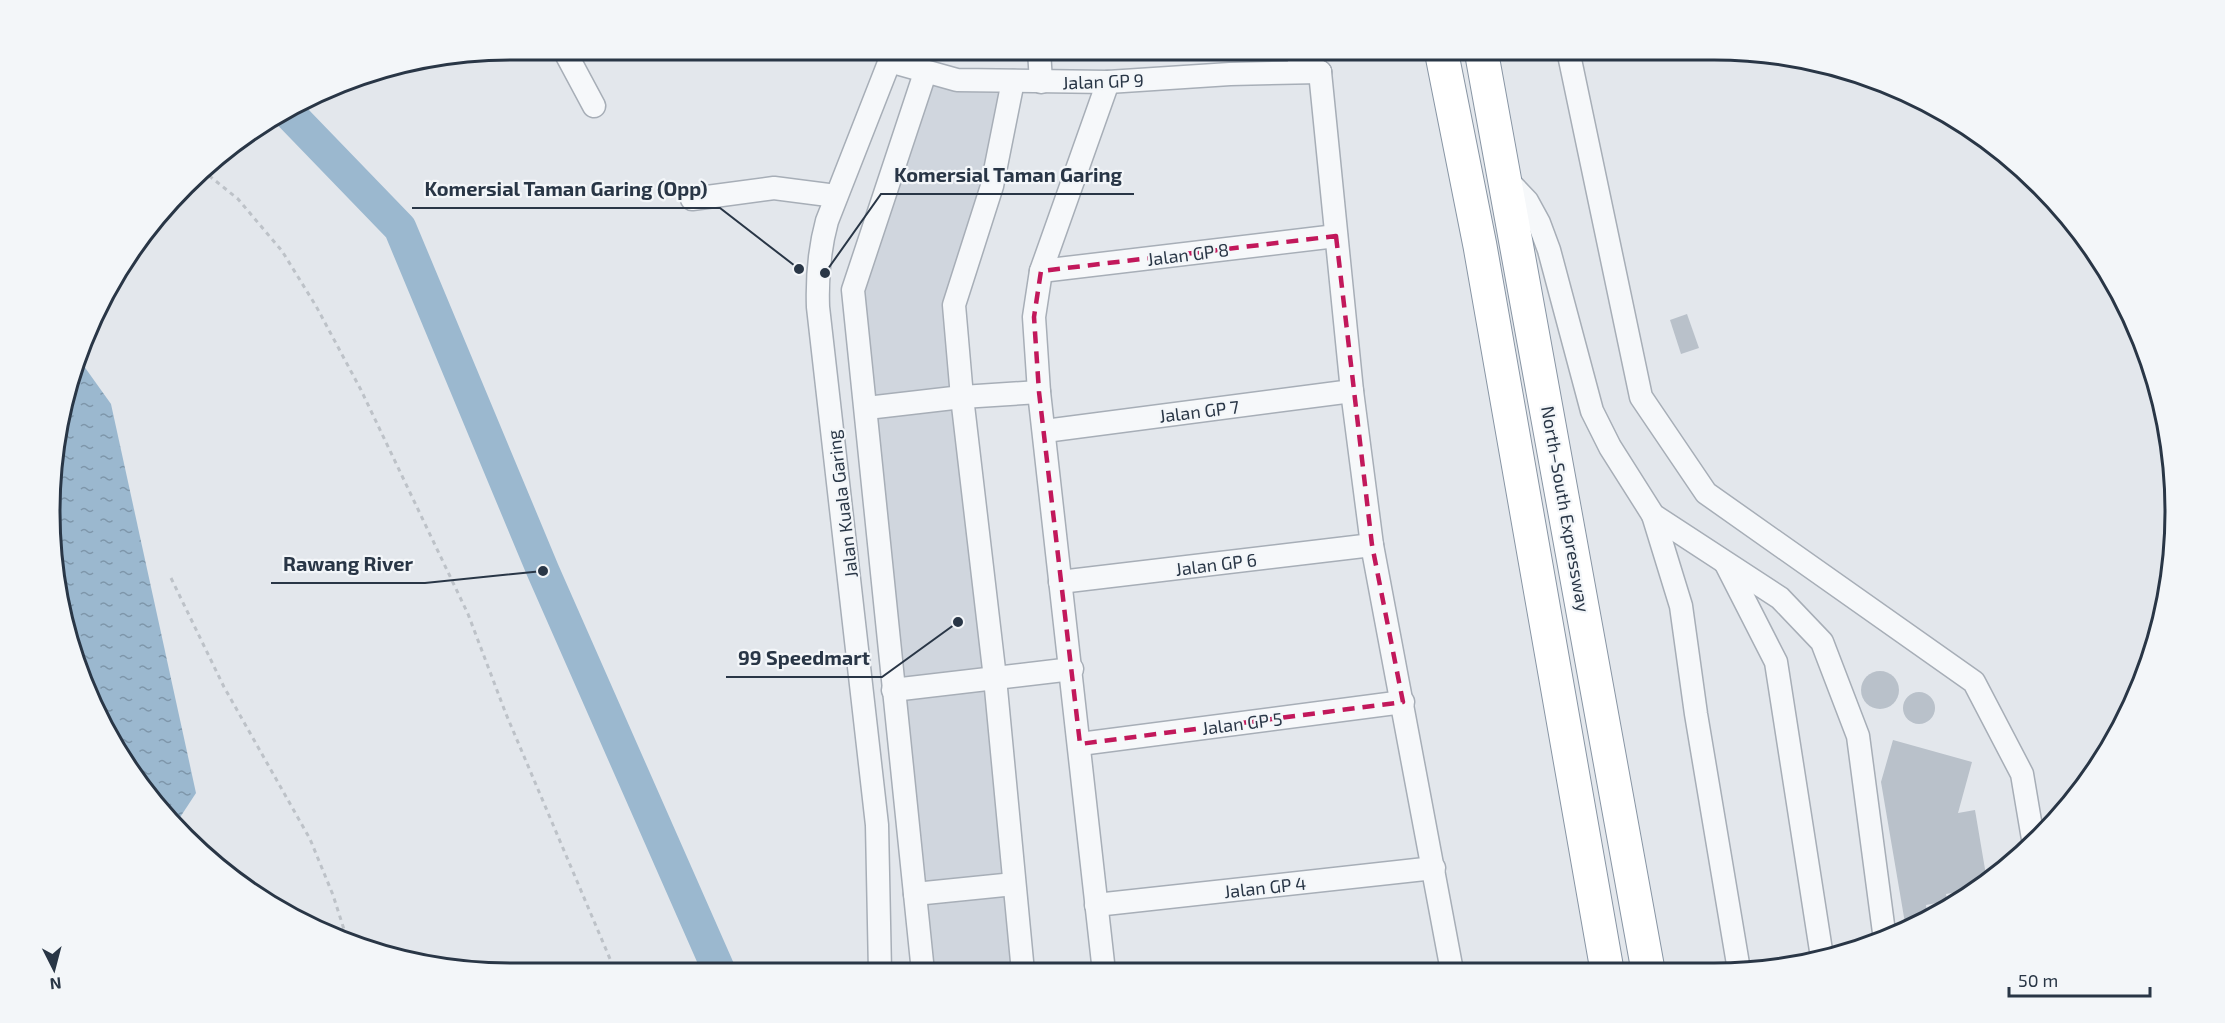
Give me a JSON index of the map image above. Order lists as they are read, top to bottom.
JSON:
{
  "streets": {
    "highway": ["North–South Expressway"],
    "street": [
      "Jalan GP 9",
      "Jalan GP 8",
      "Jalan GP 7",
      "Jalan Kuala Garing",
      "Jalan GP 6",
      "Jalan GP 5",
      "Jalan GP 4"
    ]
  },
  "places": [
    "Komersial Taman Garing (Opp)",
    "Komersial Taman Garing",
    "Rawang River",
    "99 Speedmart"
  ],
  "scale_bar": "50 m",
  "north": "bottom"
}
